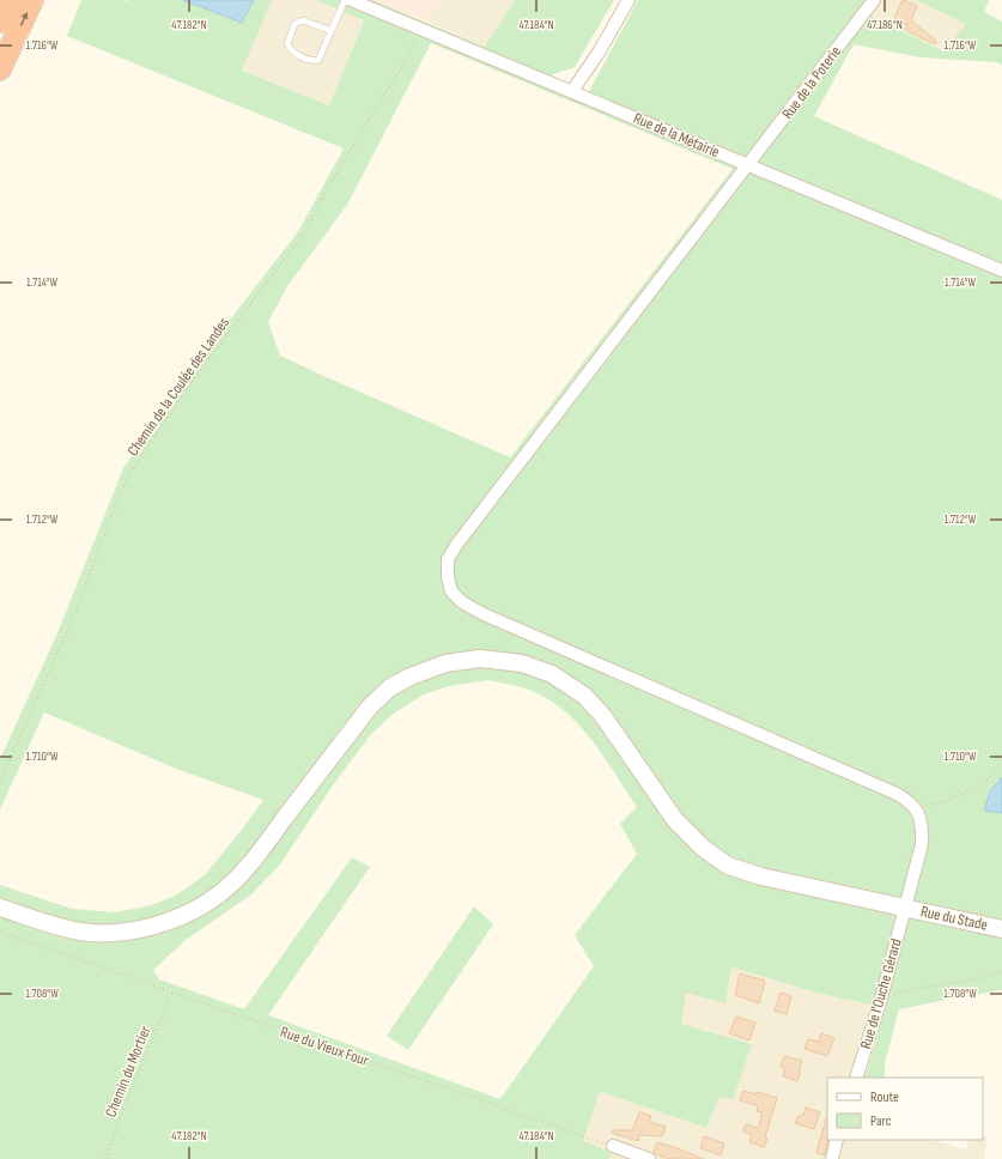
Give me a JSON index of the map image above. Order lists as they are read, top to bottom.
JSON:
{
  "streets": {
    "street": [
      "Rue de la Poterie",
      "Rue de la Métairie",
      "Rue du Stade",
      "Rue de l'Ouche Gérard"
    ],
    "path": ["Chemin de la Coulée des Landes", "Rue du Vieux Four", "Chemin du Mortier"]
  },
  "crossings": [
    ["Rue de la Poterie", "Rue de la Métairie"],
    ["Rue de la Poterie", "Rue de l'Ouche Gérard"],
    ["Rue de la Métairie", "Chemin de la Coulée des Landes"],
    ["Rue du Stade", "Rue de l'Ouche Gérard"],
    ["Rue du Vieux Four", "Chemin du Mortier"]
  ],
  "legend": ["Route", "Parc"],
  "coordinates": [
    "47.182°N",
    "47.184°N",
    "47.186°N",
    "1.716°W",
    "1.714°W",
    "1.712°W",
    "1.710°W",
    "1.708°W"
  ]
}
